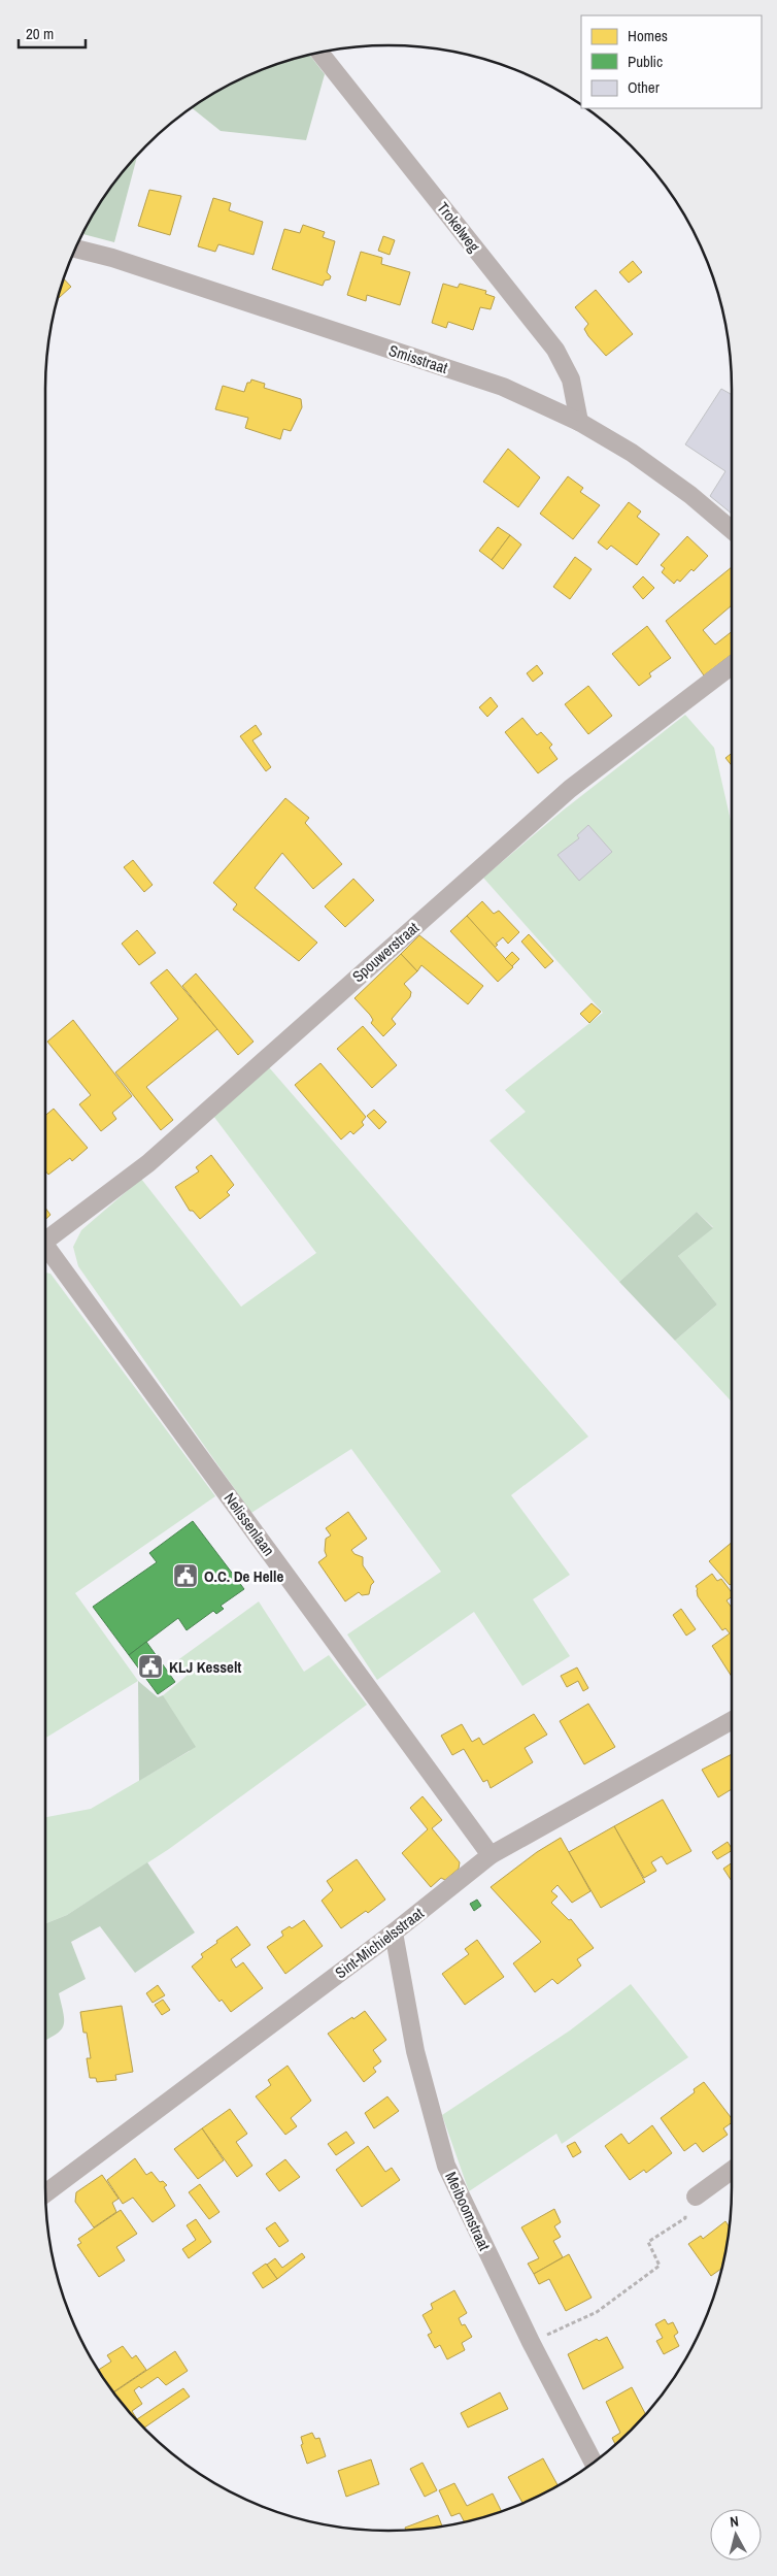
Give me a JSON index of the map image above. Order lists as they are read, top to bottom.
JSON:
{
  "streets": {
    "street": [
      "Trokelweg",
      "Smisstraat",
      "Spouwerstraat",
      "Nelissenlaan",
      "Sint-Michielsstraat",
      "Meiboomstraat"
    ]
  },
  "crossings": [
    ["Trokelweg", "Smisstraat"],
    ["Nelissenlaan", "Sint-Michielsstraat"],
    ["Sint-Michielsstraat", "Meiboomstraat"]
  ],
  "places": {
    "public building": ["O.C. De Helle", "KLJ Kesselt"]
  },
  "legend": ["Homes", "Public", "Other"],
  "scale_bar": "20 m",
  "north": "top"
}
